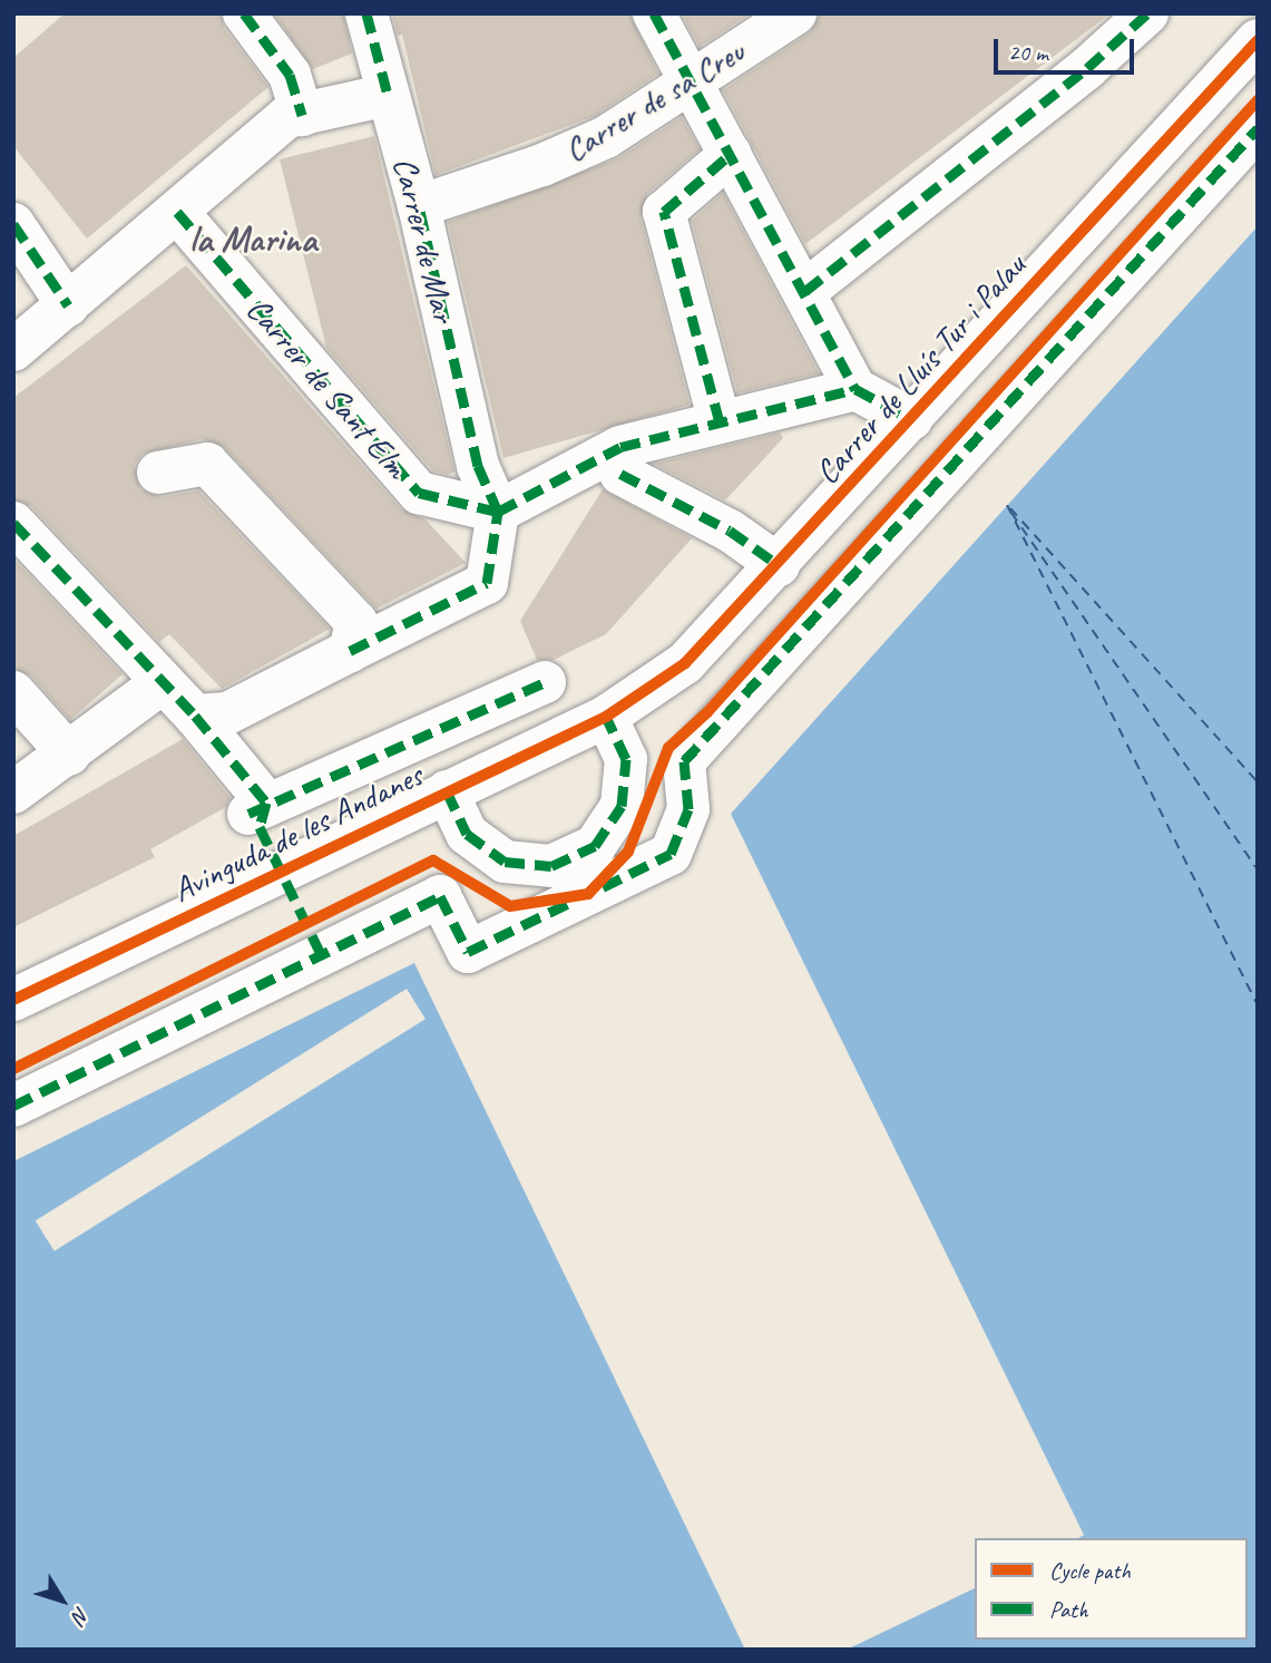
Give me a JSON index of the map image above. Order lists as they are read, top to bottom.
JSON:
{
  "streets": {
    "street": [
      "Carrer de sa Creu",
      "Carrer de Mar",
      "Carrer de Lluís Tur i Palau",
      "Carrer de Sant Elm",
      "Avinguda de les Andanes"
    ]
  },
  "crossings": [
    ["Carrer de sa Creu", "Carrer de Mar"],
    ["Carrer de sa Creu", "Carrer de Lluís Tur i Palau"],
    ["Carrer de Mar", "Carrer de Sant Elm"],
    ["Carrer de Lluís Tur i Palau", "Avinguda de les Andanes"]
  ],
  "districts": ["la Marina"],
  "legend": ["Cycle path", "Path"],
  "scale_bar": "20 m",
  "north": "bottom right"
}
